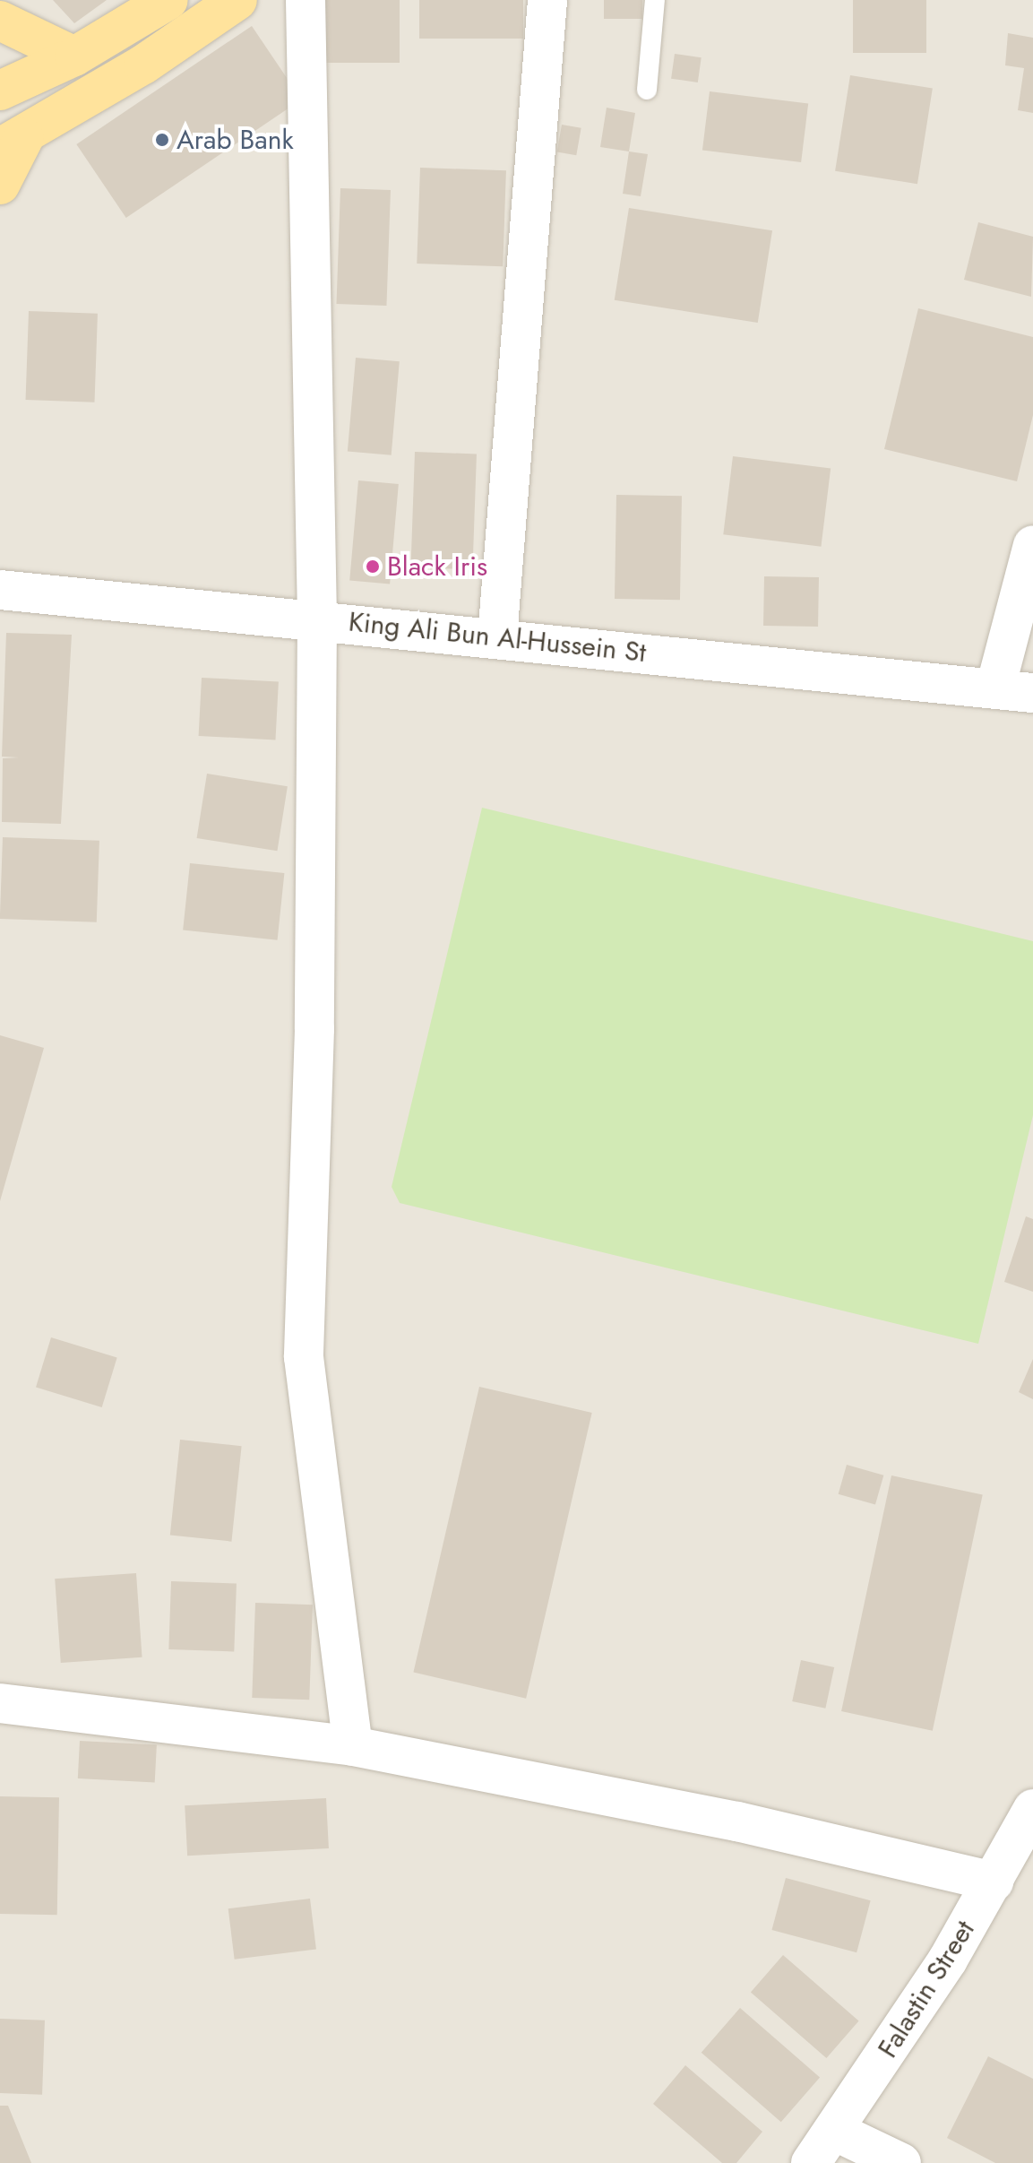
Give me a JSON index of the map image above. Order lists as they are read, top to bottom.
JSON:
{
  "streets": {
    "street": ["King Ali Bun Al-Hussein St", "Falastin Street"]
  },
  "places": ["Arab Bank", "Black Iris"]
}
